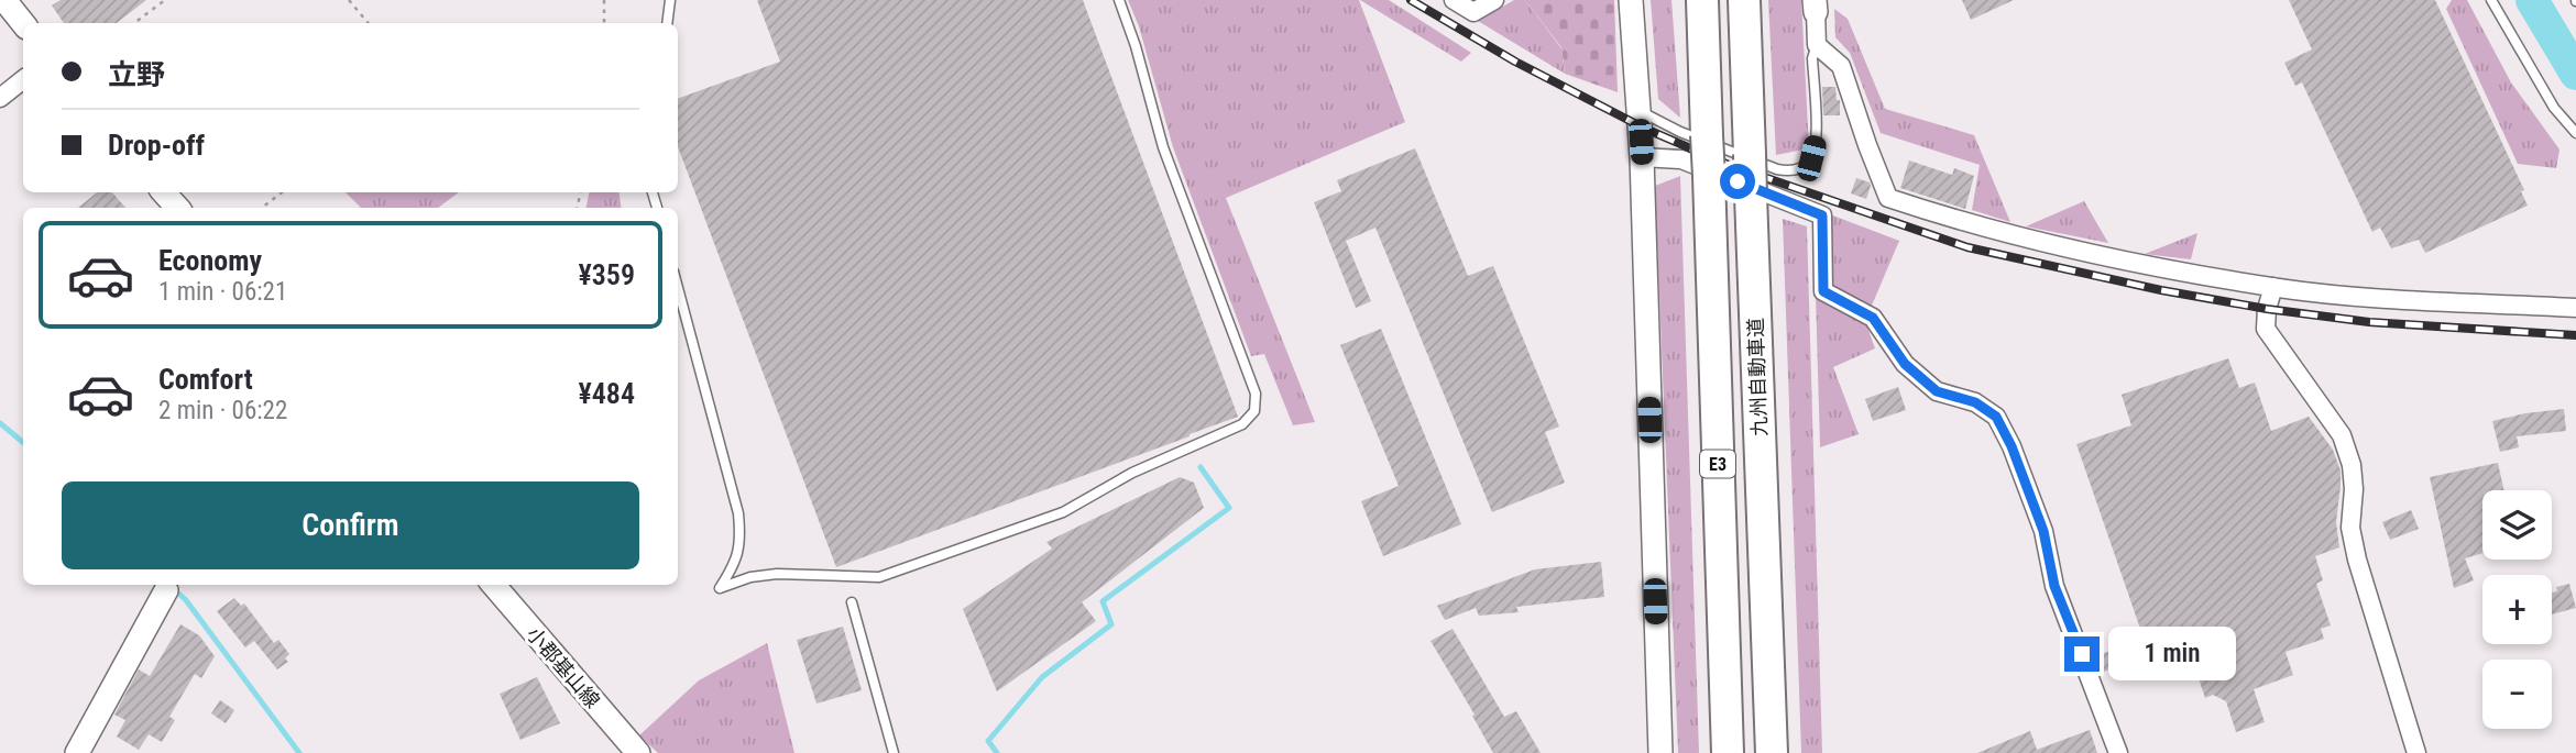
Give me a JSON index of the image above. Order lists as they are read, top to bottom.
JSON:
{
  "streets": {
    "highway": ["九州自動車道", "E3"],
    "street": ["小郡基山線"]
  },
  "page": {
    "banner": ["立野", "Drop-off"],
    "list": [
      {
        "name": "Economy",
        "note": "1 min · 06:21",
        "value": "¥359"
      },
      {
        "name": "Comfort",
        "note": "2 min · 06:22",
        "value": "¥484"
      }
    ],
    "buttons": "Confirm",
    "map_buttons": ["+", "−"],
    "bubble": "1 min"
  }
}
